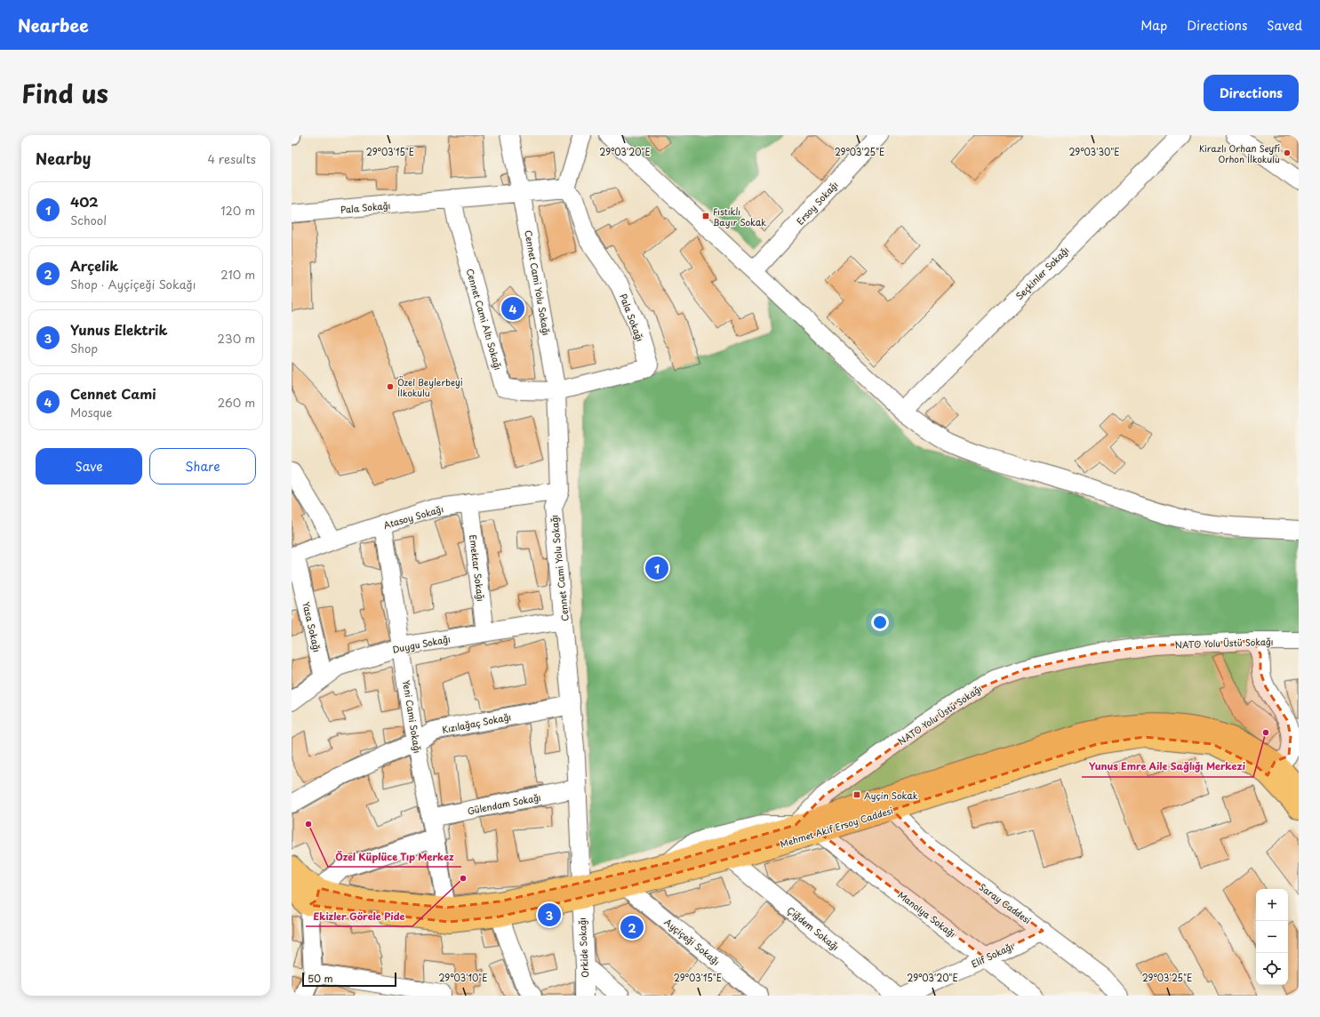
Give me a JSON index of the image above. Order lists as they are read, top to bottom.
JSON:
{
  "streets": {
    "main road": ["Mehmet Akif Ersoy Caddesi"],
    "street": [
      "Ersoy Sokağı",
      "Pala Sokağı",
      "Seçkinler Sokağı",
      "Cennet Cami Yolu Sokağı",
      "Cennet Cami Altı Sokağı",
      "Atasoy Sokağı",
      "Emektar Sokağı",
      "Yasa Sokağı",
      "NATO Yolu Üstü Sokağı",
      "Duygu Sokağı",
      "Yeni Cami Sokağı",
      "Kızılağaç Sokağı",
      "Gülendam Sokağı",
      "Saray Caddesi",
      "Manolya Sokağı",
      "Çiğdem Sokağı",
      "Ayçiçeği Sokağı",
      "Orkide Sokağı",
      "Elif Sokağı"
    ]
  },
  "crossings": [
    ["Pala Sokağı", "Cennet Cami Yolu Sokağı"],
    ["Pala Sokağı", "Cennet Cami Altı Sokağı"],
    ["Cennet Cami Yolu Sokağı", "Cennet Cami Altı Sokağı"],
    ["Cennet Cami Yolu Sokağı", "Atasoy Sokağı"],
    ["Cennet Cami Yolu Sokağı", "Duygu Sokağı"],
    ["Cennet Cami Yolu Sokağı", "Kızılağaç Sokağı"],
    ["Cennet Cami Yolu Sokağı", "Gülendam Sokağı"],
    ["Cennet Cami Yolu Sokağı", "Mehmet Akif Ersoy Caddesi"],
    ["Cennet Cami Yolu Sokağı", "Orkide Sokağı"],
    ["Atasoy Sokağı", "Emektar Sokağı"],
    ["Atasoy Sokağı", "Yasa Sokağı"],
    ["Atasoy Sokağı", "Yeni Cami Sokağı"],
    ["Emektar Sokağı", "Duygu Sokağı"],
    ["Yasa Sokağı", "Duygu Sokağı"],
    ["NATO Yolu Üstü Sokağı", "Mehmet Akif Ersoy Caddesi"],
    ["Duygu Sokağı", "Yeni Cami Sokağı"],
    ["Yeni Cami Sokağı", "Kızılağaç Sokağı"],
    ["Yeni Cami Sokağı", "Gülendam Sokağı"],
    ["Yeni Cami Sokağı", "Mehmet Akif Ersoy Caddesi"],
    ["Mehmet Akif Ersoy Caddesi", "Saray Caddesi"],
    ["Mehmet Akif Ersoy Caddesi", "Manolya Sokağı"],
    ["Mehmet Akif Ersoy Caddesi", "Çiğdem Sokağı"],
    ["Mehmet Akif Ersoy Caddesi", "Ayçiçeği Sokağı"],
    ["Mehmet Akif Ersoy Caddesi", "Orkide Sokağı"],
    ["Saray Caddesi", "Elif Sokağı"],
    ["Manolya Sokağı", "Elif Sokağı"]
  ],
  "places": {
    "other": [
      "Kirazlı Orhan Seyfi Orhon İlkokulu",
      "Özel Beylerbeyi İlkokulu",
      "Yunus Emre Aile Sağlığı Merkezi",
      "Özel Küplüce Tıp Merkez",
      "Ekizler Görele Pide"
    ],
    "transit": ["Fıstıklı Bayır Sokak", "Ayçin Sokak"]
  },
  "scale_bar": "50 m",
  "page": {
    "header": "Nearbee",
    "nav": ["Map", "Directions", "Saved"],
    "title": "Find us",
    "buttons": [
      "Directions",
      ["Save", "Share"]
    ],
    "heading": ["Nearby", "4 results"],
    "list": [
      {
        "mark": "1",
        "name": "402",
        "note": "School",
        "value": "120 m"
      },
      {
        "mark": "2",
        "name": "Arçelik",
        "note": "Shop · Ayçiçeği Sokağı",
        "value": "210 m"
      },
      {
        "mark": "3",
        "name": "Yunus Elektrik",
        "note": "Shop",
        "value": "230 m"
      },
      {
        "mark": "4",
        "name": "Cennet Cami",
        "note": "Mosque",
        "value": "260 m"
      }
    ],
    "pins": [
      "4",
      "1",
      "3",
      "2"
    ],
    "map_buttons": ["+", "−"],
    "scale": "50 m"
  },
  "coordinates": [
    "29°03'15\"E",
    "29°03'20\"E",
    "29°03'25\"E",
    "29°03'30\"E",
    "29°03'10\"E"
  ]
}
